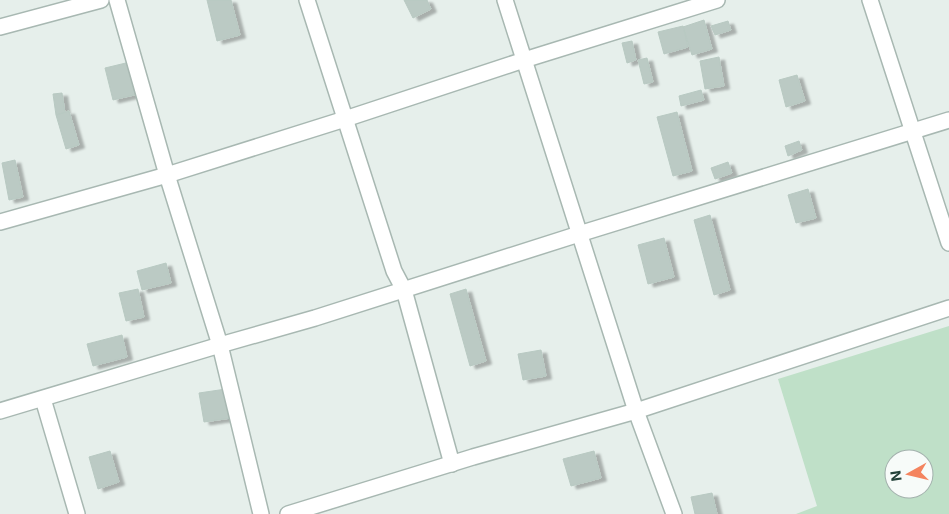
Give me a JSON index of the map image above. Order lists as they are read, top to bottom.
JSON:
{
  "north": "left"
}
